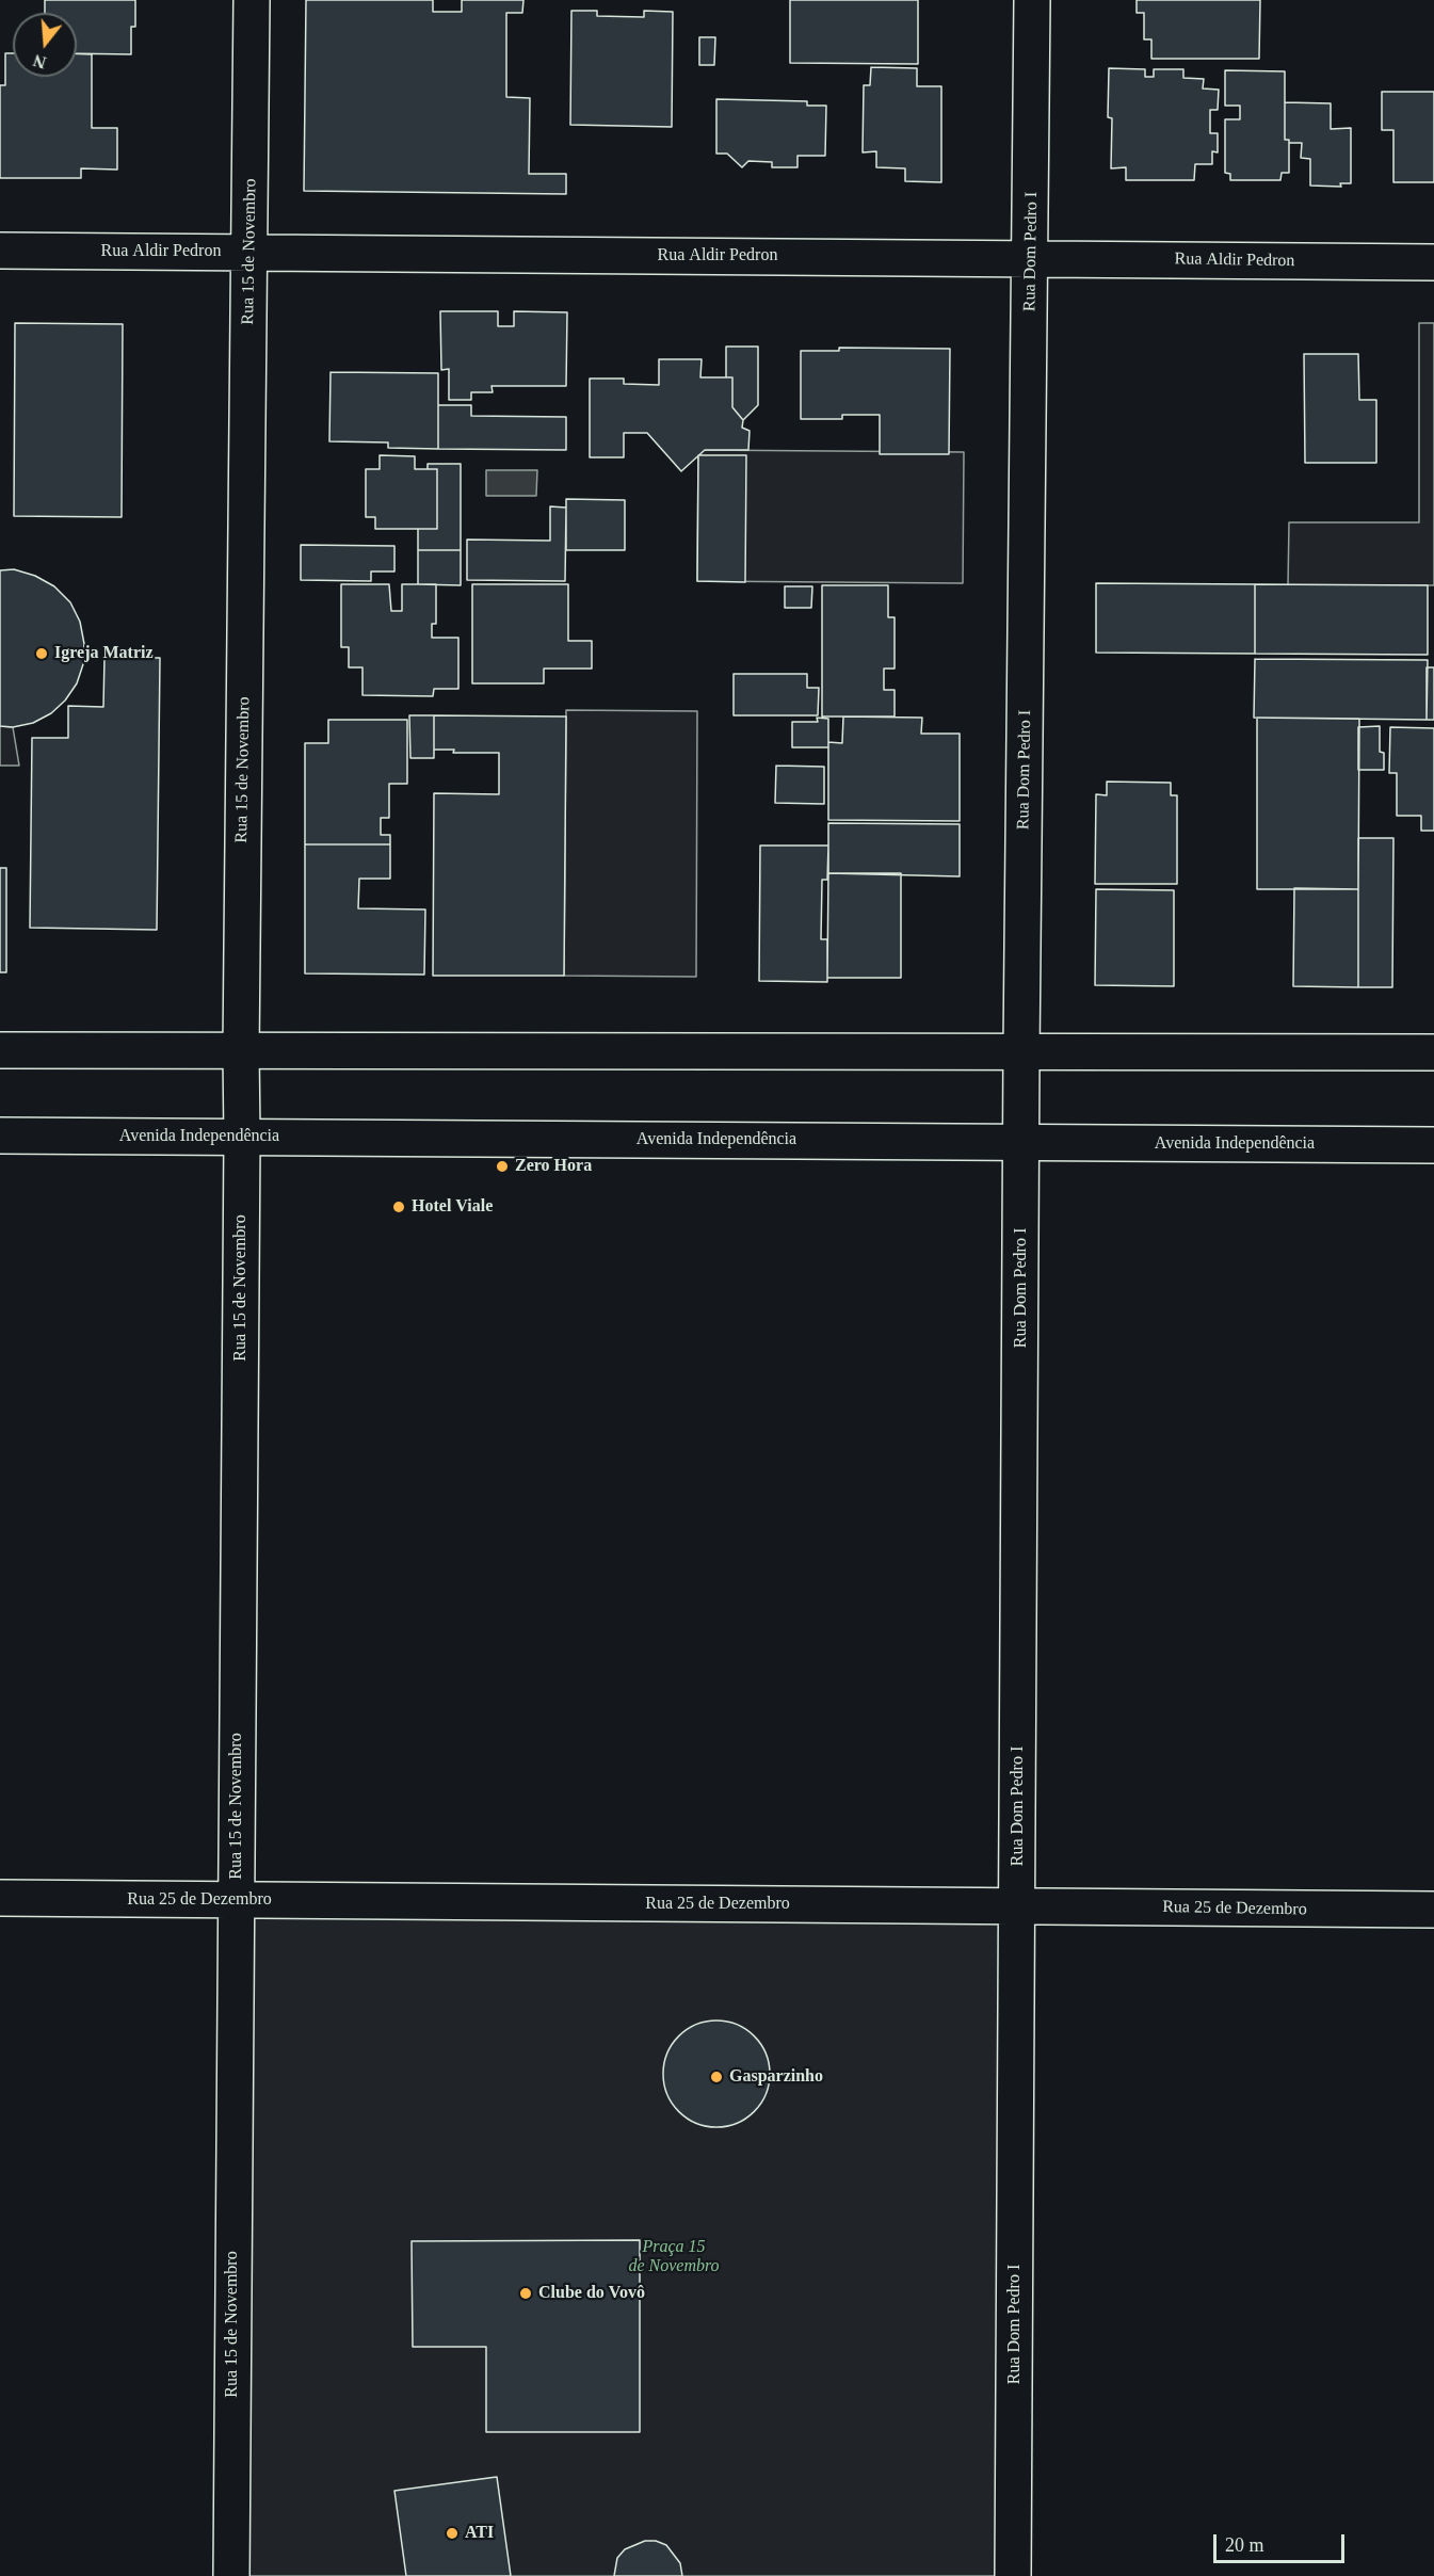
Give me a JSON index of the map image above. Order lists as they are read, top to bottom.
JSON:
{
  "streets": {
    "street": [
      "Rua Aldir Pedron",
      "Rua 15 de Novembro",
      "Rua Dom Pedro I",
      "Avenida Independência",
      "Rua 25 de Dezembro"
    ]
  },
  "crossings": [
    ["Rua Aldir Pedron", "Rua 15 de Novembro"],
    ["Rua Aldir Pedron", "Rua Dom Pedro I"],
    ["Rua 15 de Novembro", "Avenida Independência"],
    ["Rua 15 de Novembro", "Rua 25 de Dezembro"],
    ["Rua Dom Pedro I", "Avenida Independência"],
    ["Rua Dom Pedro I", "Rua 25 de Dezembro"]
  ],
  "parks": ["Praça 15 de Novembro"],
  "places": [
    "Igreja Matriz",
    "Zero Hora",
    "Hotel Viale",
    "Gasparzinho",
    "Clube do Vovô",
    "ATI"
  ],
  "scale_bar": "20 m",
  "north": "bottom"
}
